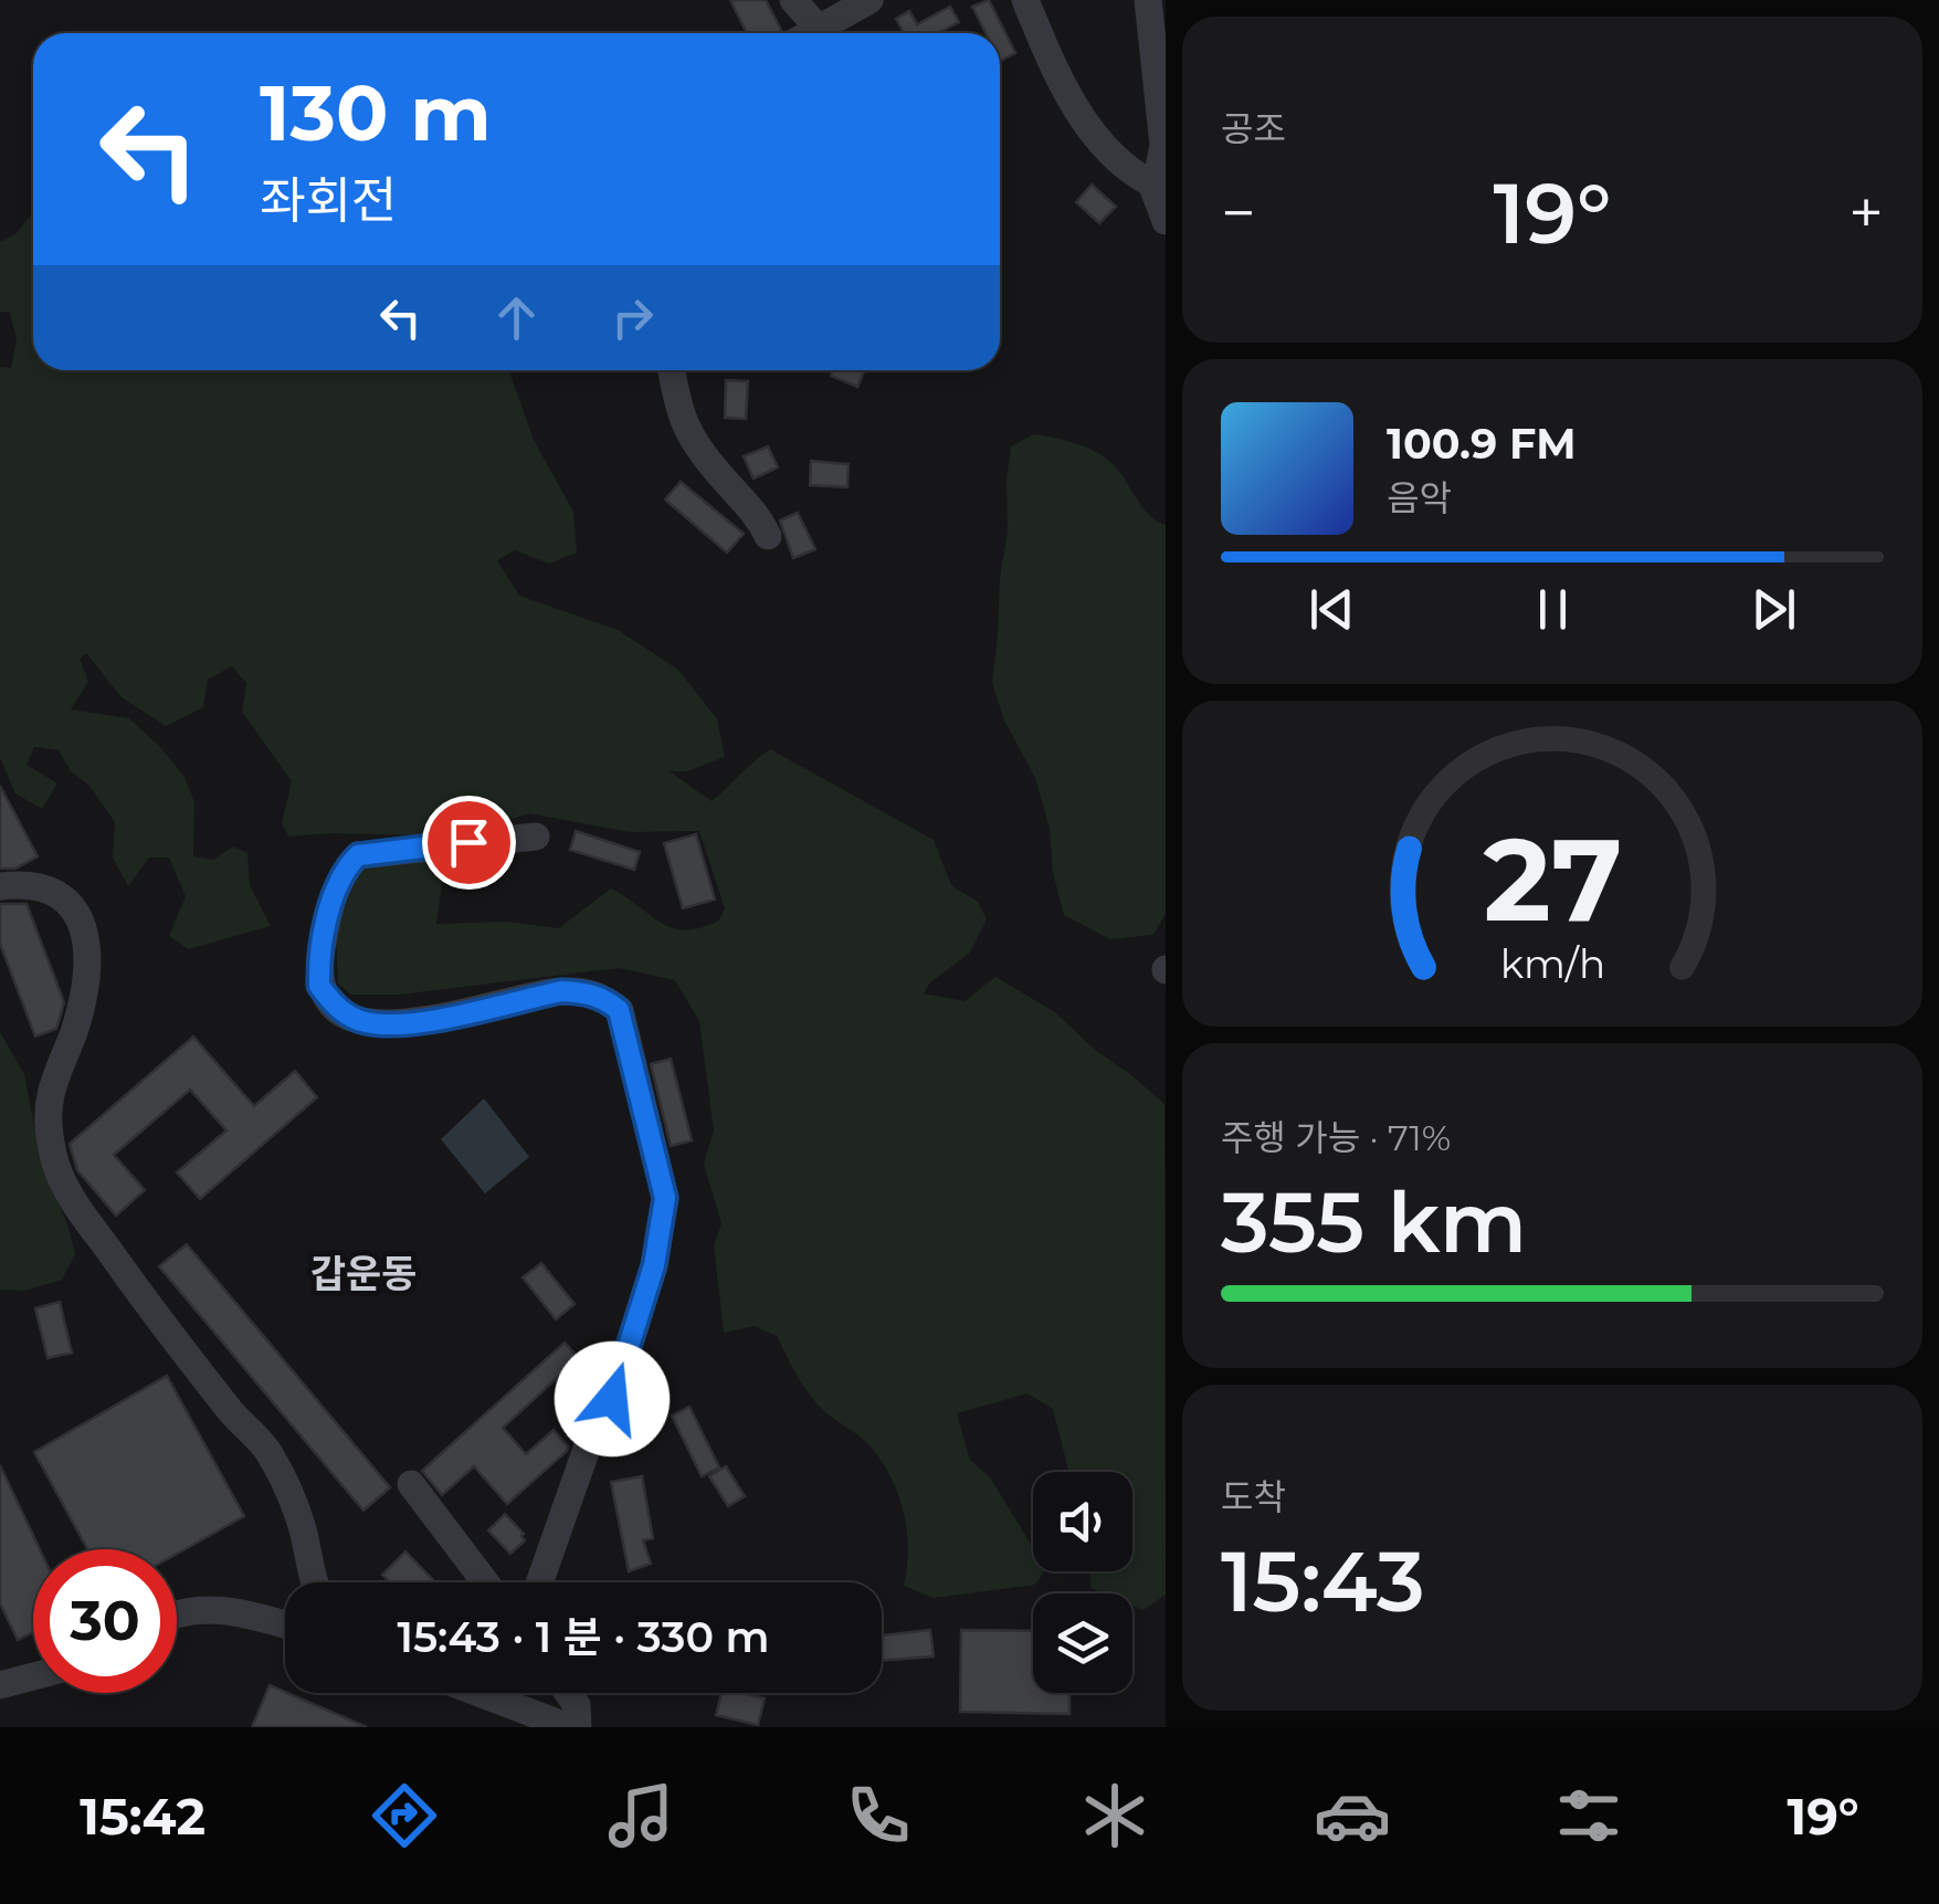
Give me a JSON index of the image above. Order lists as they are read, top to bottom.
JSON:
{
  "districts": ["갑운동"],
  "page": {
    "tile": [
      "공조",
      ["주행 가능 · 71%", "355 km"],
      ["도착", "15:43"]
    ],
    "turn": ["130 m", "좌회전"],
    "heat": ["−", "19°", "+"],
    "song": ["100.9 FM", "음악"],
    "limit": "30",
    "trip": "15:43 · 1 분 · 330 m",
    "tabs": ["15:42", "19°"],
    "gauge": ["27", "km/h"]
  }
}
